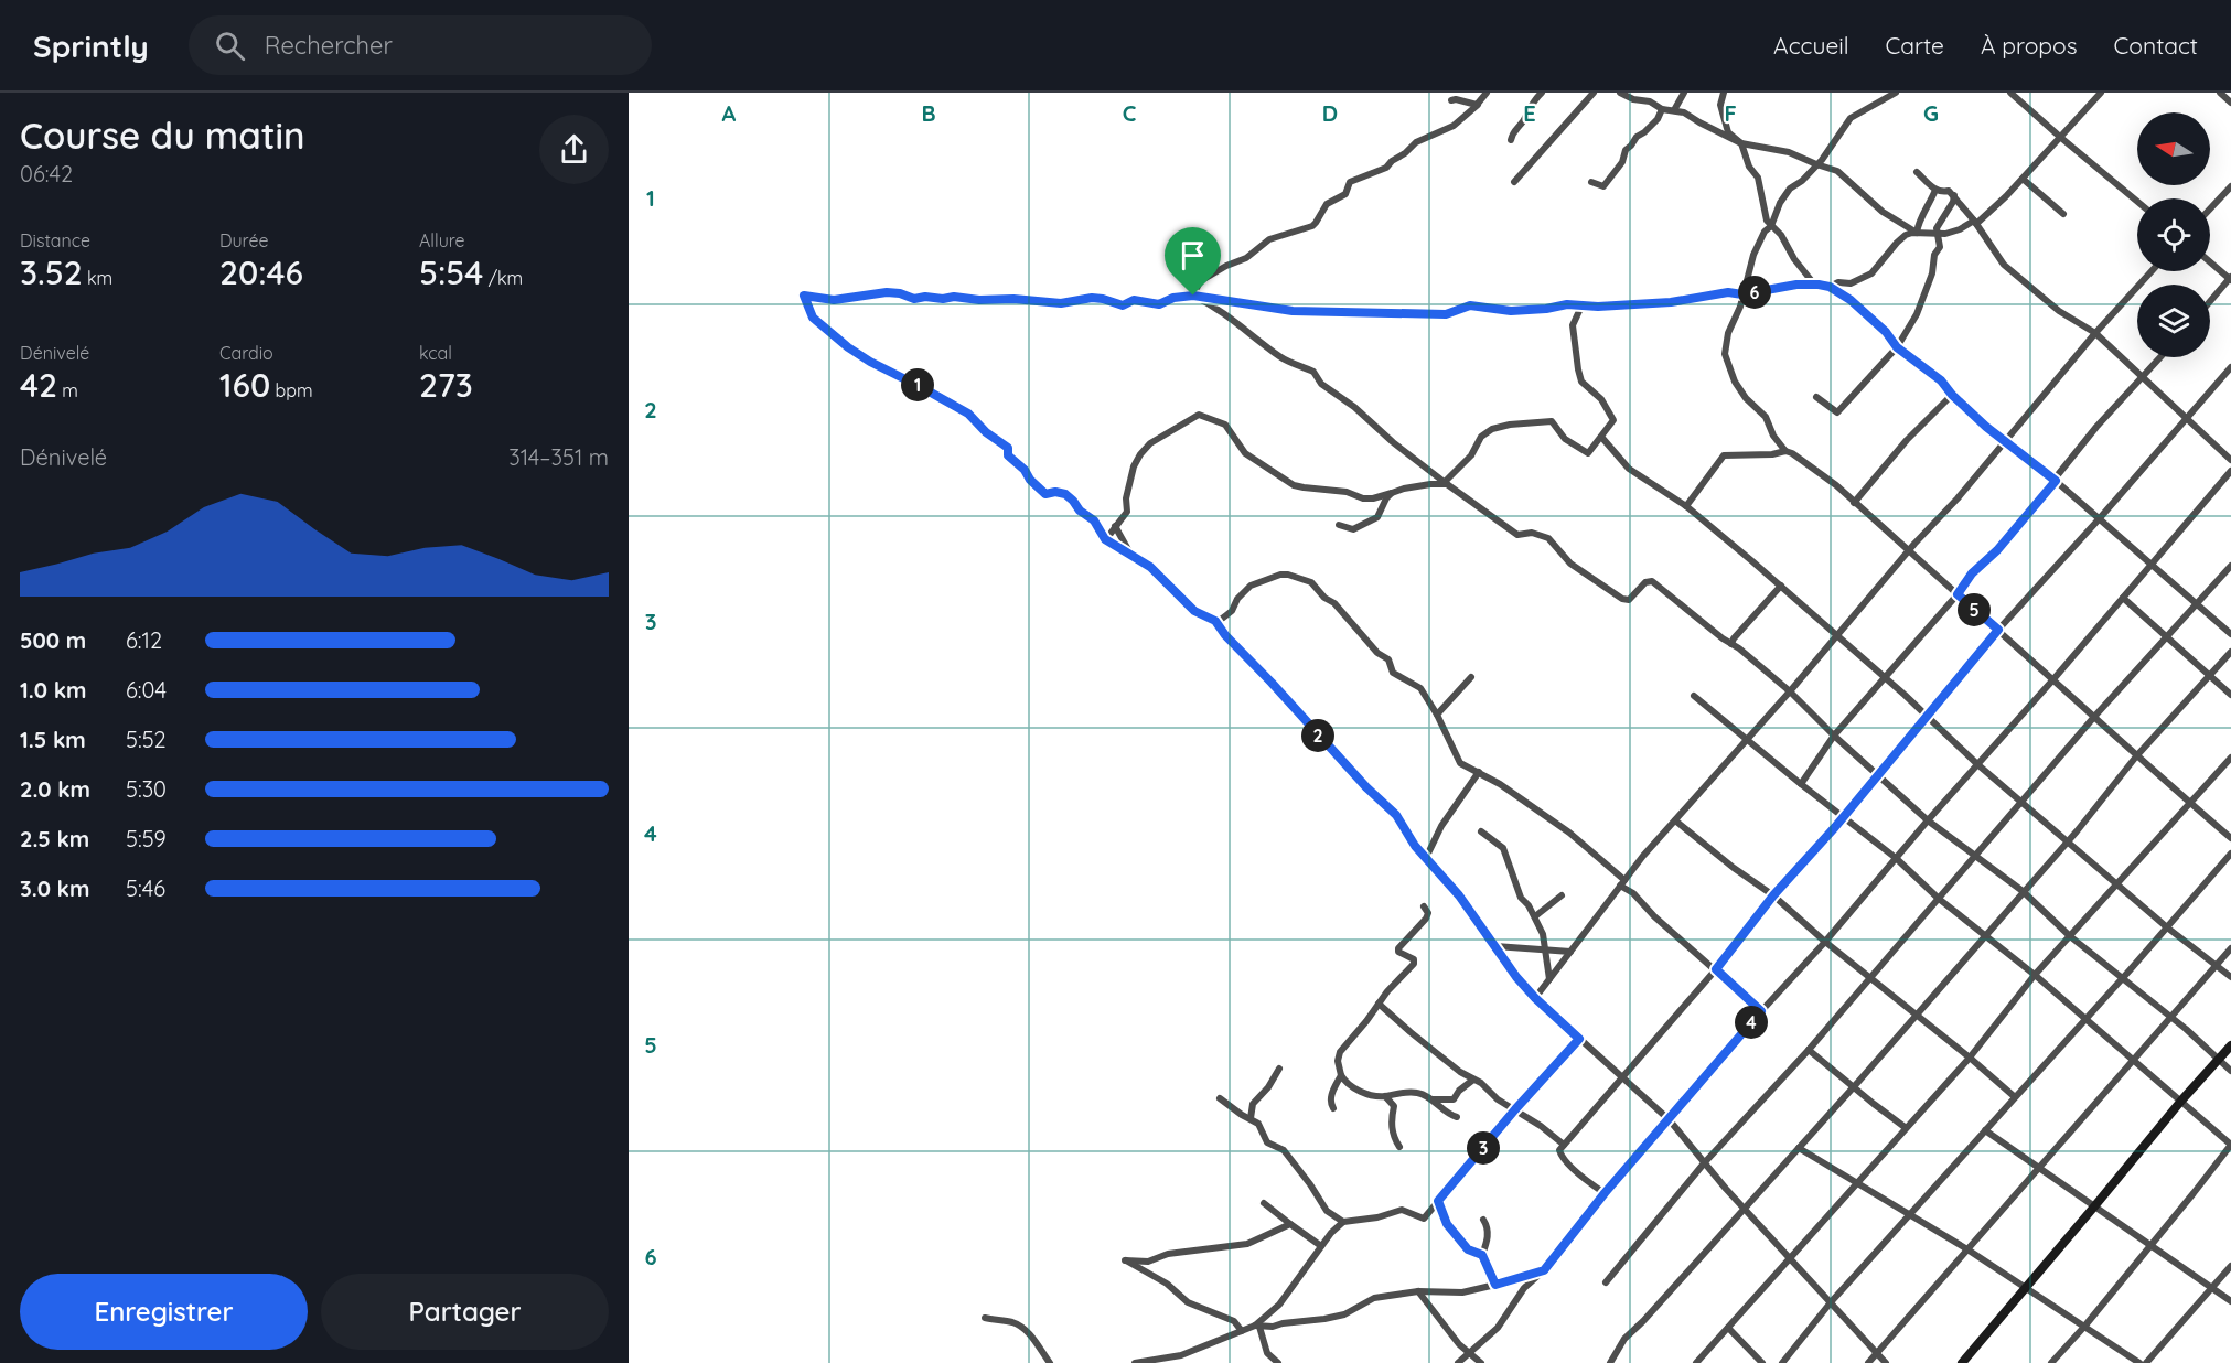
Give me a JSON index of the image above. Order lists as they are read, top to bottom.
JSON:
{
  "north": "left",
  "page": {
    "header": "Sprintly",
    "search": "Rechercher",
    "nav": [
      "Accueil",
      "Carte",
      "À propos",
      "Contact"
    ],
    "heading": ["Course du matin", "06:42"],
    "stats": [
      ["Distance", "3.52 km"],
      ["Durée", "20:46"],
      ["Allure", "5:54 /km"],
      ["Dénivelé", "42 m"],
      ["Cardio", "160 bpm"],
      ["kcal", "273"]
    ],
    "pins": [
      "6",
      "1",
      "5",
      "2",
      "4",
      "3"
    ],
    "chart": ["Dénivelé", "314–351 m"],
    "list": [
      {
        "name": "500 m",
        "note": "6:12"
      },
      {
        "name": "1.0 km",
        "note": "6:04"
      },
      {
        "name": "1.5 km",
        "note": "5:52"
      },
      {
        "name": "2.0 km",
        "note": "5:30"
      },
      {
        "name": "2.5 km",
        "note": "5:59"
      },
      {
        "name": "3.0 km",
        "note": "5:46"
      }
    ],
    "buttons": ["Enregistrer", "Partager"]
  },
  "grid": {
    "columns": [
      "A",
      "B",
      "C",
      "D",
      "E",
      "F",
      "G"
    ],
    "rows": [
      "1",
      "2",
      "3",
      "4",
      "5",
      "6"
    ]
  }
}
